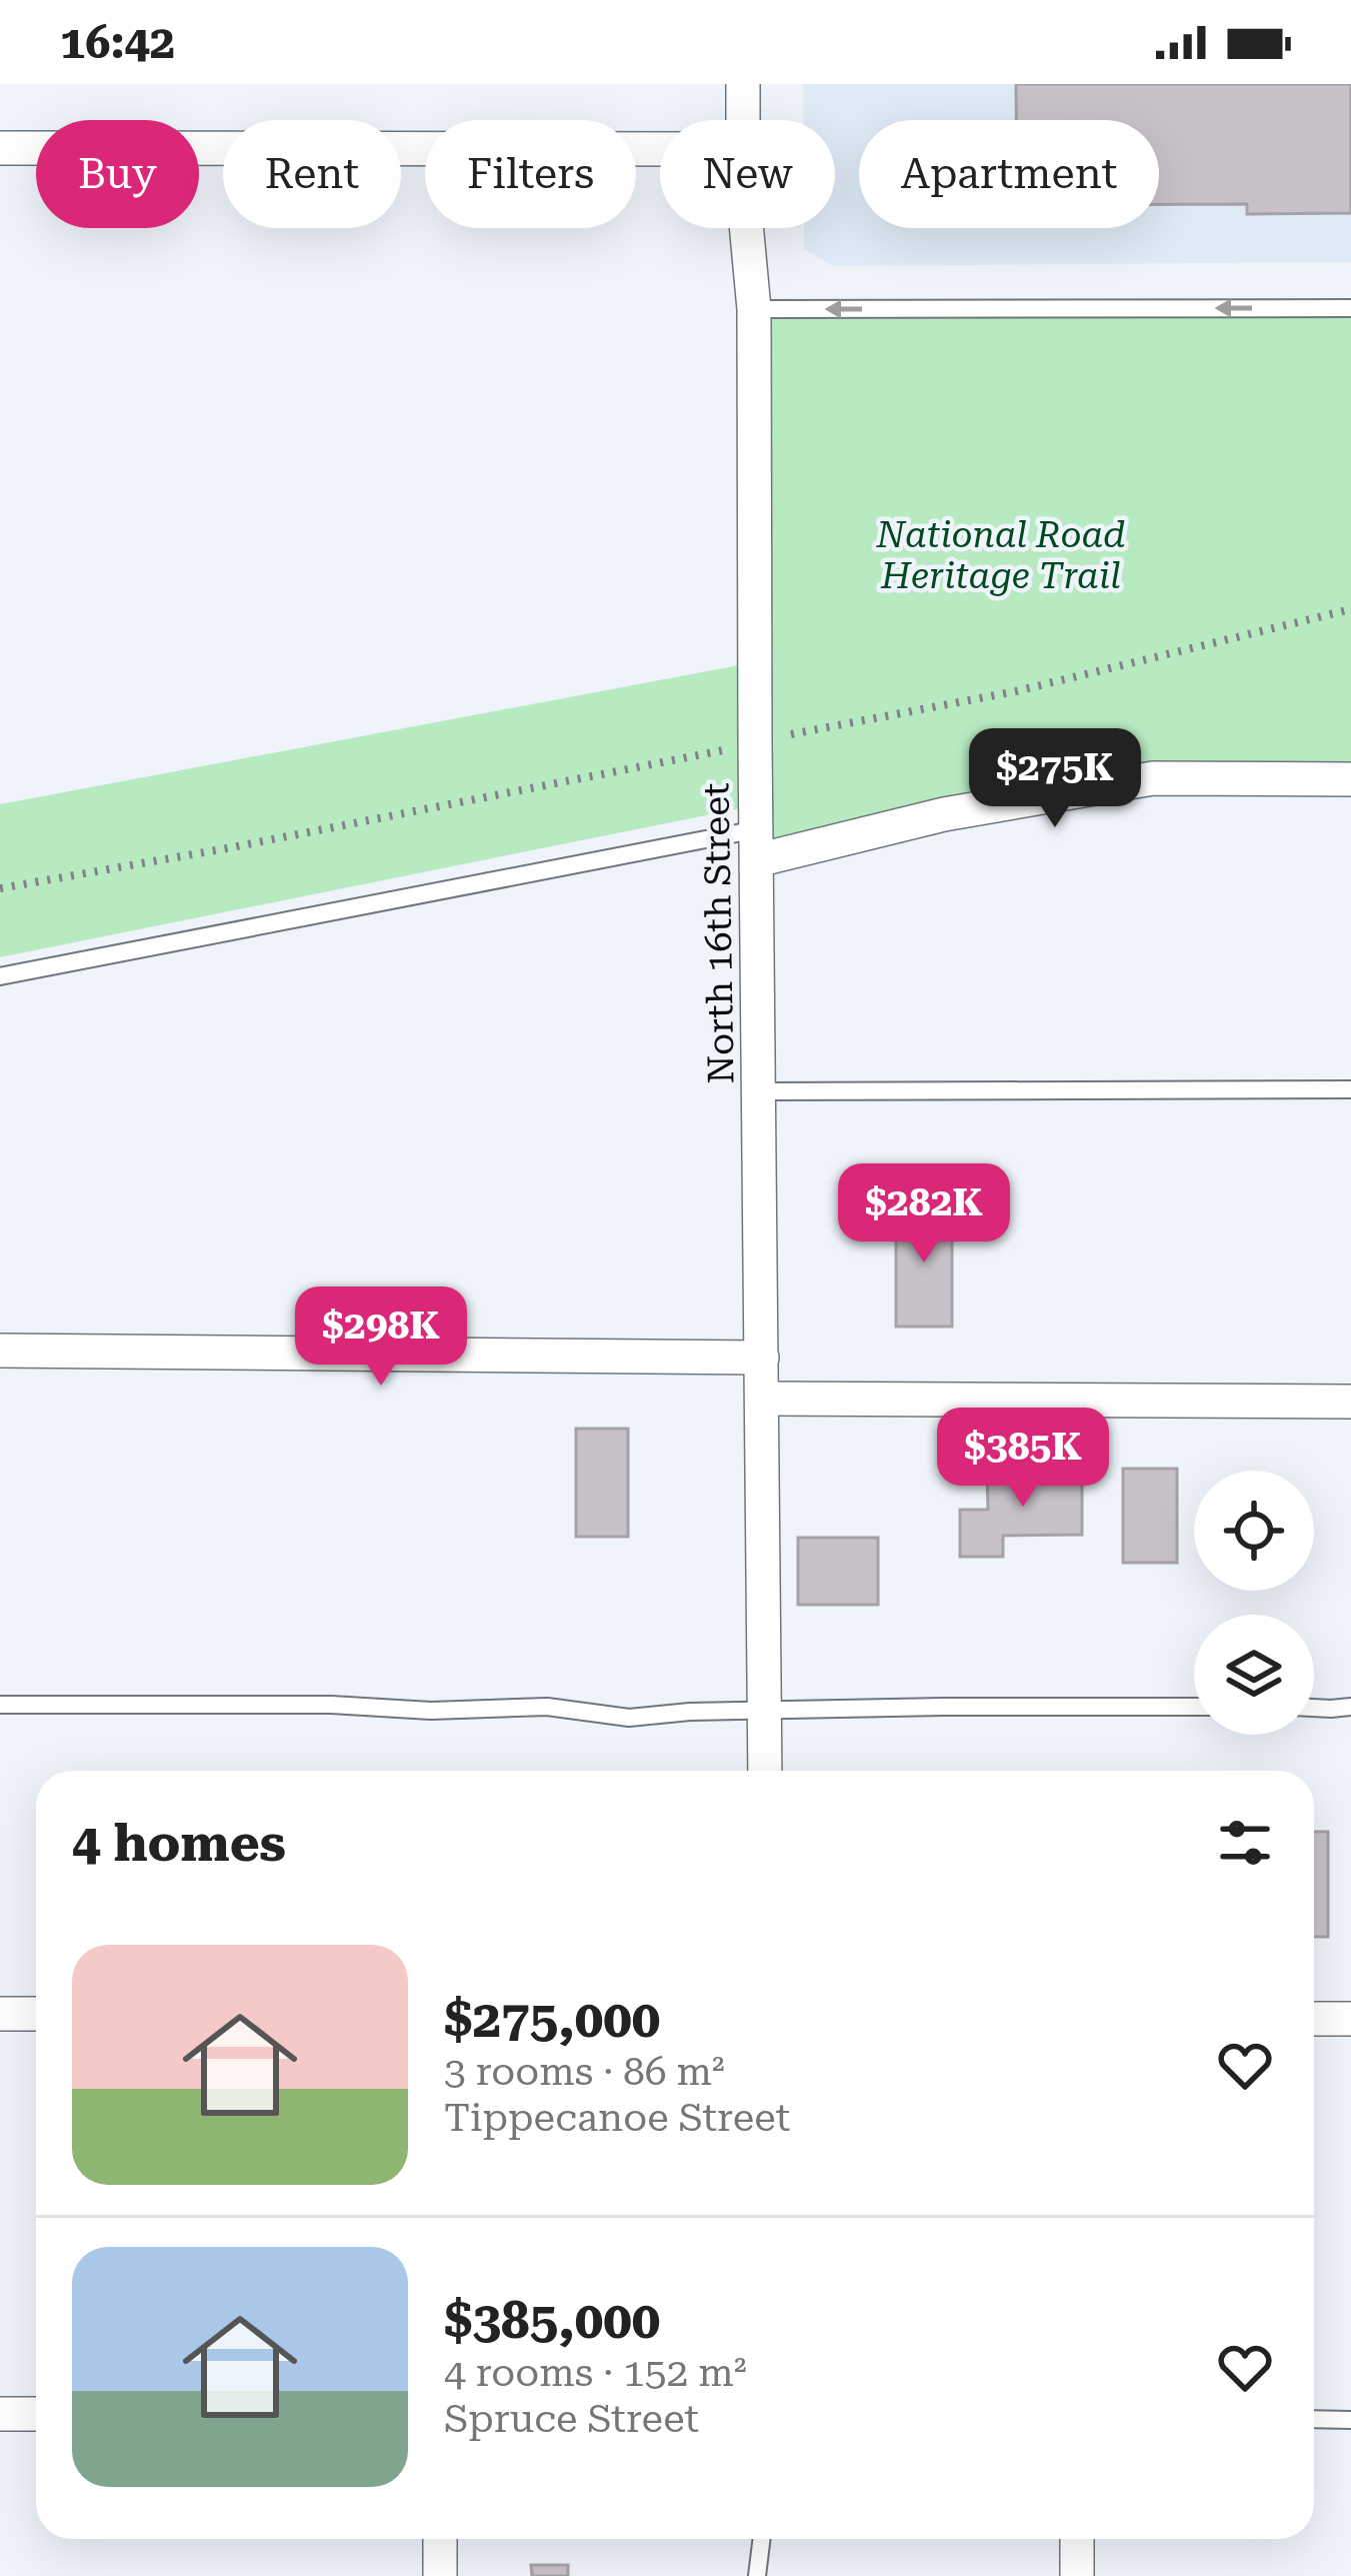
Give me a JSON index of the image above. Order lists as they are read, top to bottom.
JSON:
{
  "streets": {
    "street": ["North 16th Street"]
  },
  "parks": ["National Road Heritage Trail"],
  "page": {
    "status": "16:42",
    "chip": [
      "Buy",
      "Rent",
      "Filters",
      "New",
      "Apartment"
    ],
    "price": [
      "$275K",
      "$282K",
      "$298K",
      "$385K"
    ],
    "heading": "4 homes",
    "list": [
      {
        "name": "$275,000",
        "note": "3 rooms · 86 m² · Tippecanoe Street"
      },
      {
        "name": "$385,000",
        "note": "4 rooms · 152 m² · Spruce Street"
      }
    ]
  }
}
